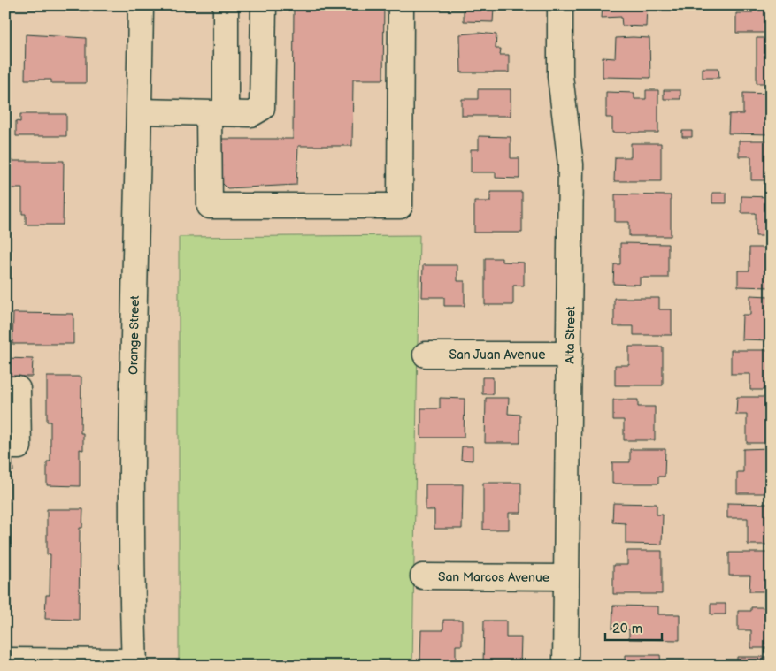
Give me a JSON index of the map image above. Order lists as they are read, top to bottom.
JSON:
{
  "streets": {
    "street": [
      "Alta Street",
      "Orange Street",
      "San Juan Avenue",
      "San Marcos Avenue"
    ]
  },
  "crossings": [
    ["Alta Street", "San Juan Avenue"],
    ["Alta Street", "San Marcos Avenue"]
  ],
  "scale_bar": "20 m"
}
